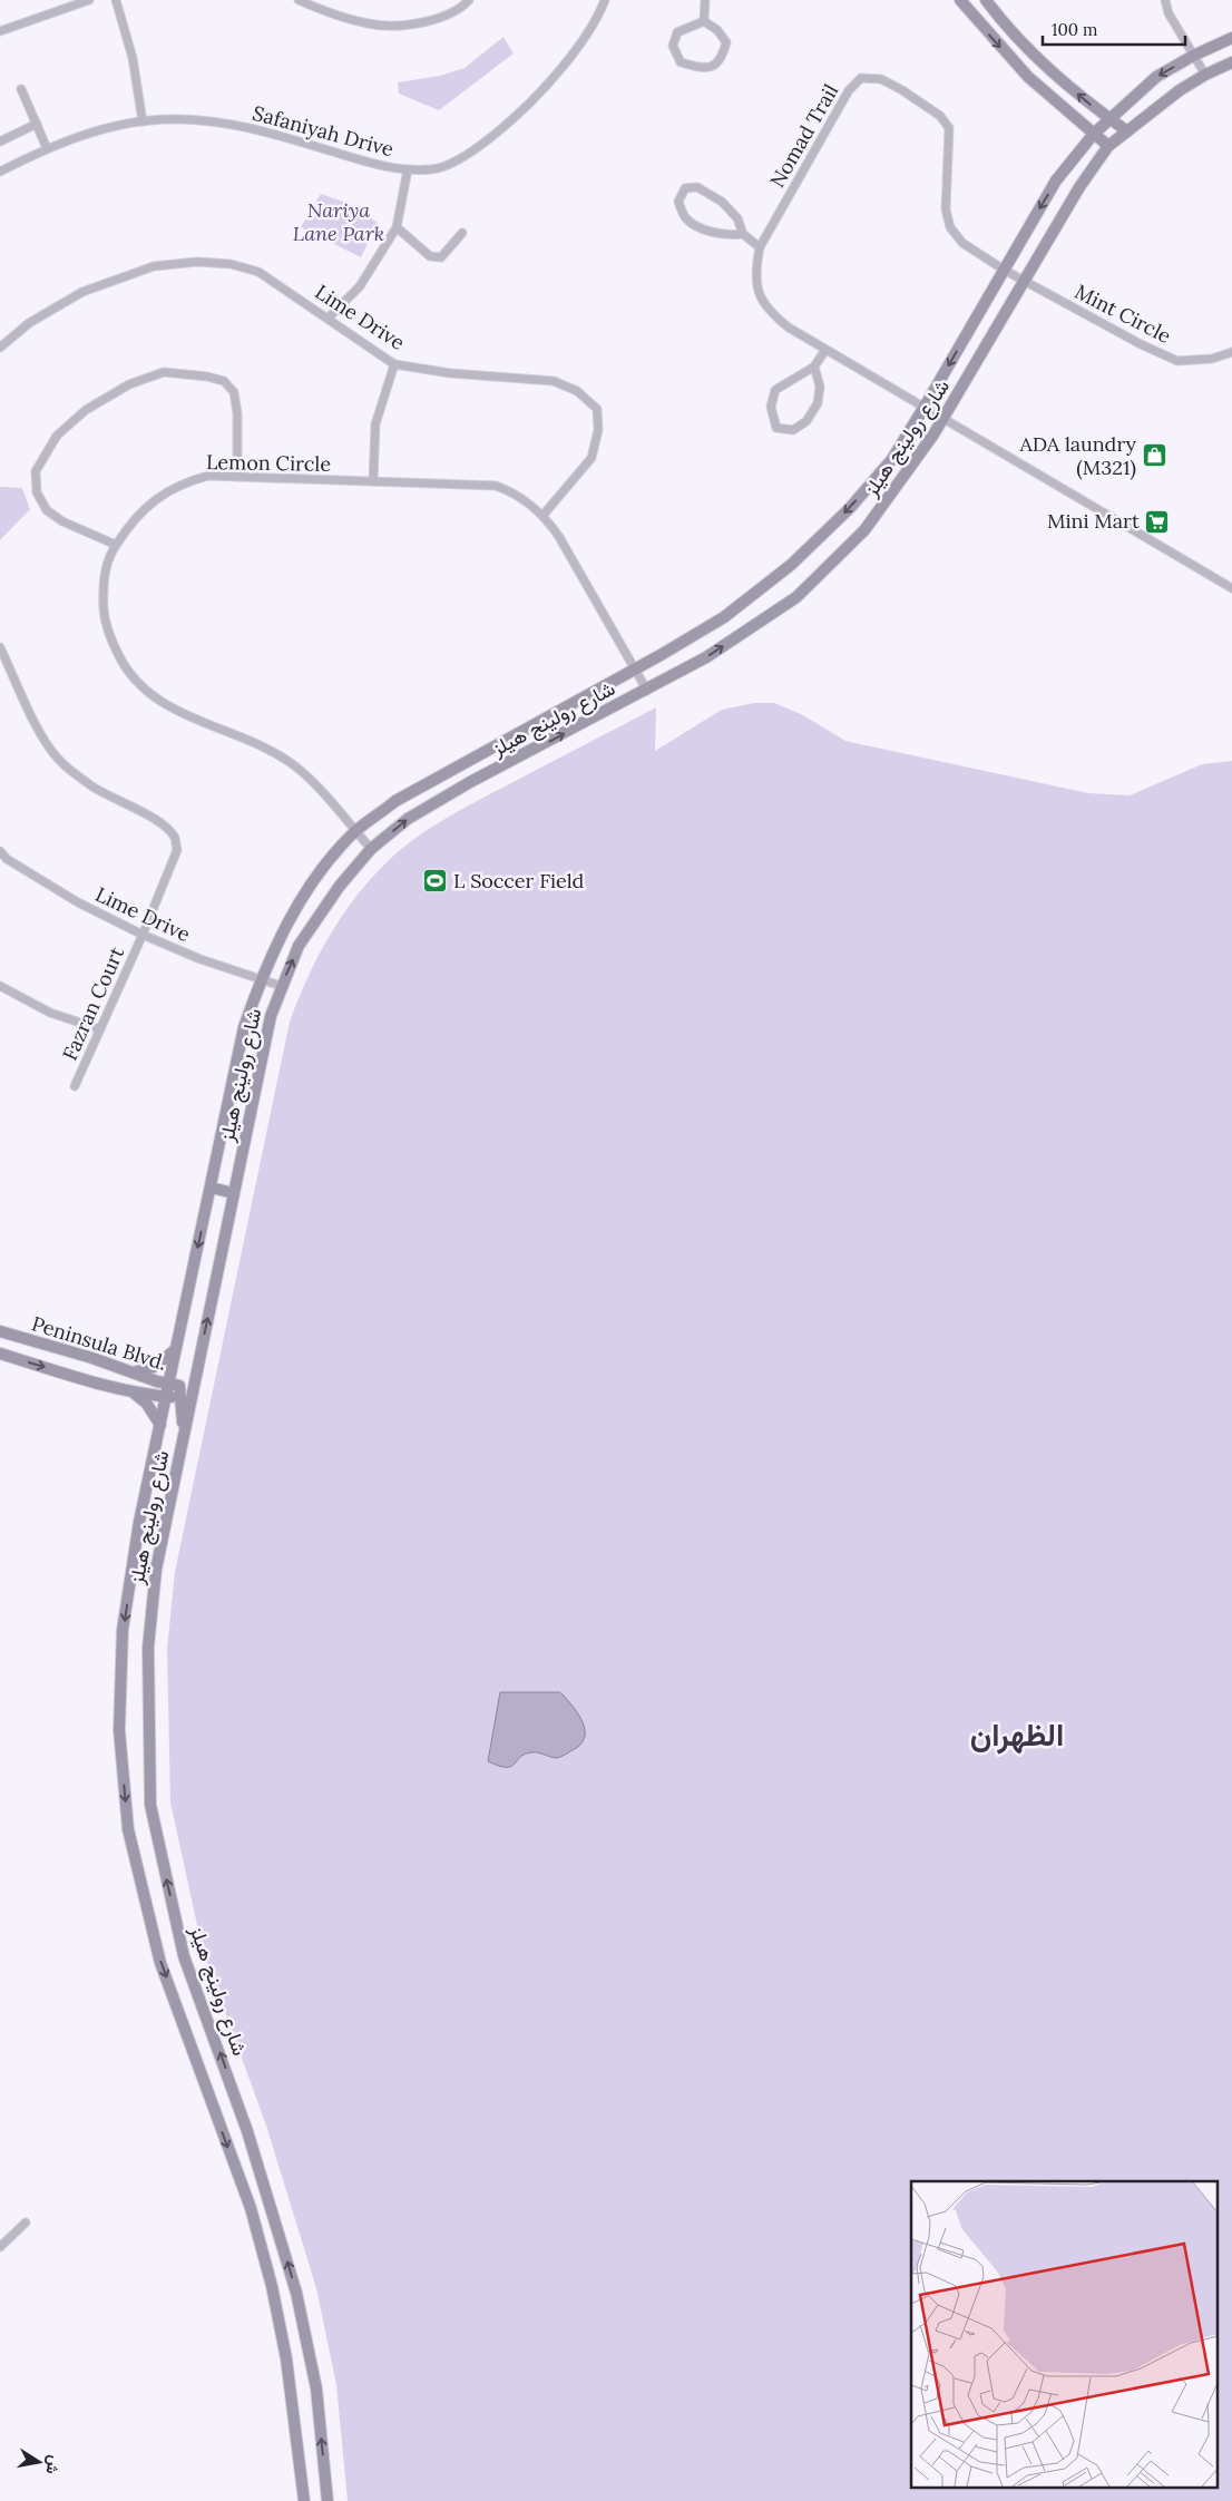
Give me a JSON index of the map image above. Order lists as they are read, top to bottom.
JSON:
{
  "streets": {
    "main road": ["شارع رولينج هيلز", "Peninsula Blvd."],
    "street": [
      "Safaniyah Drive",
      "Nomad Trail",
      "Mint Circle",
      "Lime Drive",
      "Lemon Circle",
      "Fazran Court"
    ]
  },
  "crossings": [
    ["Nomad Trail", "Mint Circle"],
    ["Nomad Trail", "شارع رولينج هيلز"],
    ["Mint Circle", "شارع رولينج هيلز"],
    ["Lime Drive", "شارع رولينج هيلز"],
    ["Lime Drive", "Lemon Circle"],
    ["Lime Drive", "Fazran Court"],
    ["شارع رولينج هيلز", "Lemon Circle"],
    ["شارع رولينج هيلز", "Peninsula Blvd."]
  ],
  "districts": ["الظهران"],
  "parks": ["Nariya Lane Park"],
  "places": {
    "shop": ["ADA laundry (M321)"],
    "supermarket": ["Mini Mart"],
    "sports": ["L Soccer Field"]
  },
  "scale_bar": "100 m",
  "north": "right"
}
